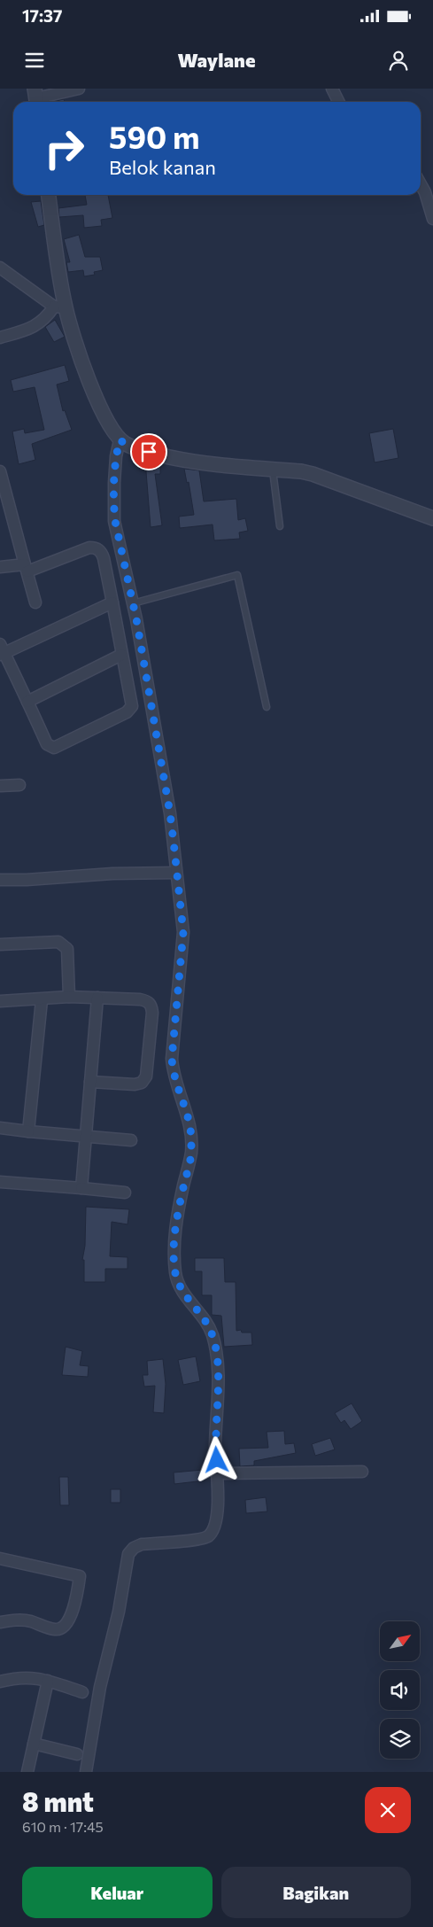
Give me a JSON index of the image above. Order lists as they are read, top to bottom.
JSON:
{
  "north": "top right",
  "page": {
    "status": "17:37",
    "header": "Waylane",
    "turn": ["590 m", "Belok kanan"],
    "heading": ["8 mnt", "610 m · 17:45"],
    "buttons": ["Keluar", "Bagikan"]
  }
}
